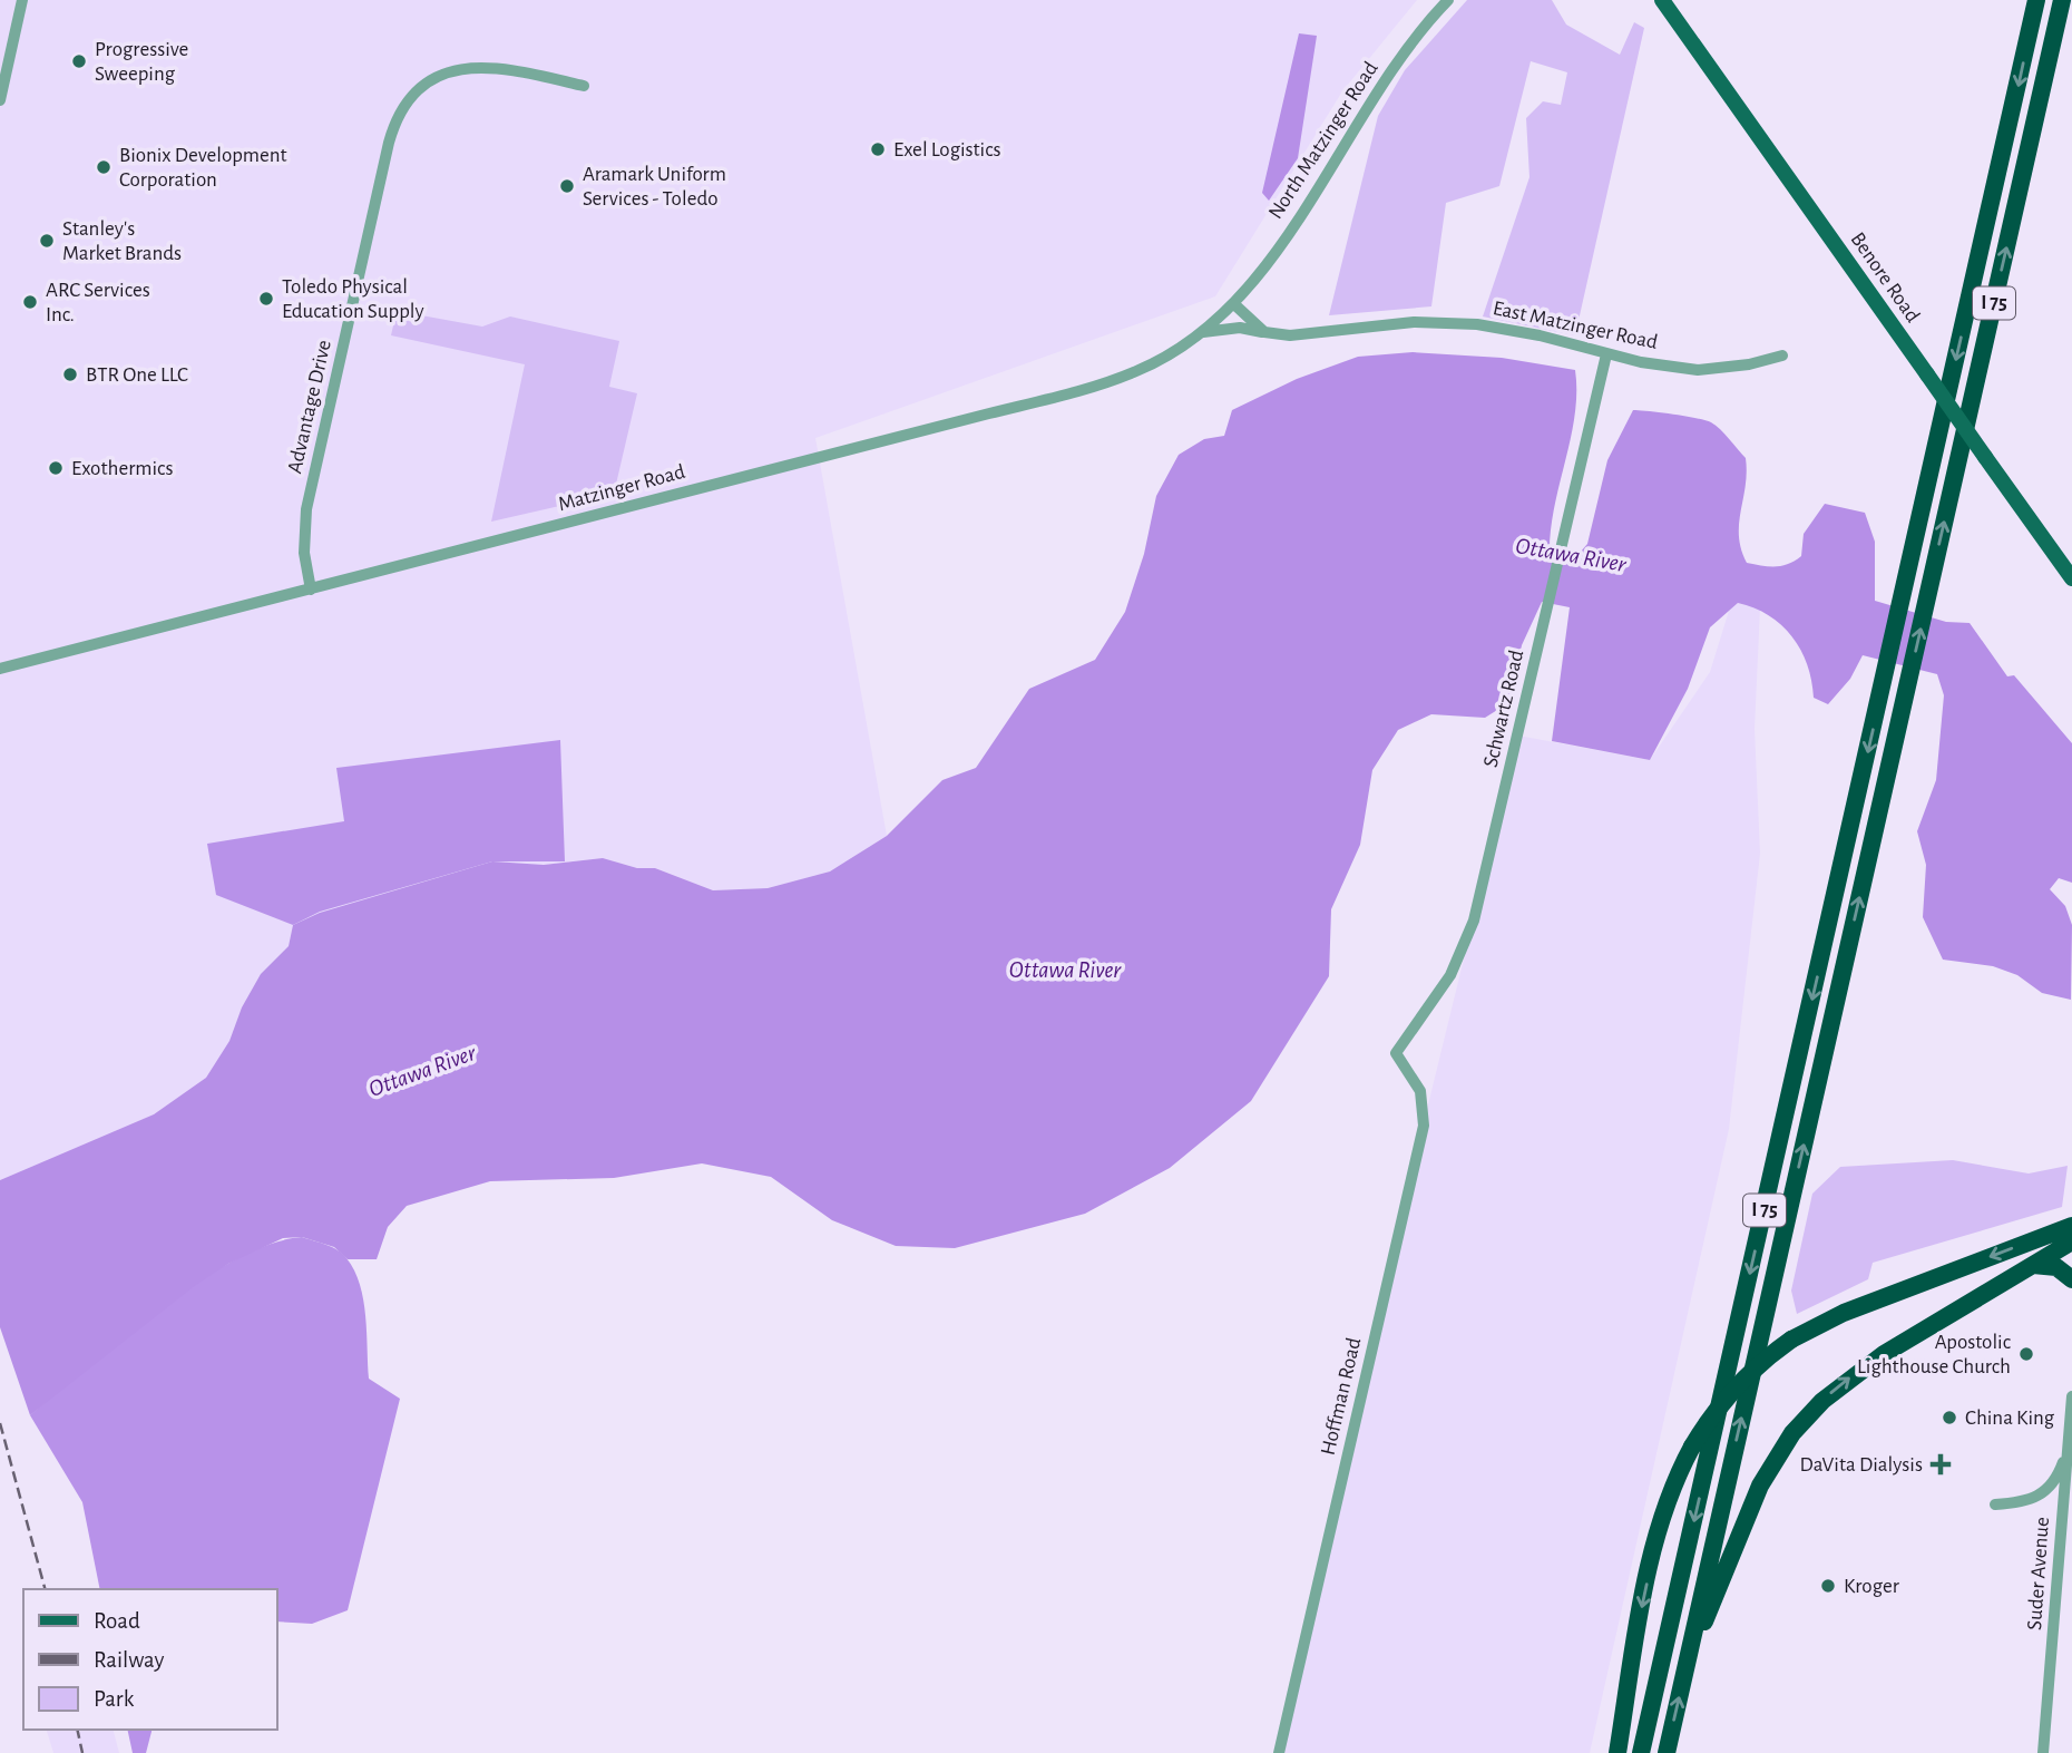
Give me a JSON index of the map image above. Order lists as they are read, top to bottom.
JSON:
{
  "streets": {
    "highway": ["I 75"],
    "main road": ["Benore Road"],
    "street": [
      "North Matzinger Road",
      "East Matzinger Road",
      "Advantage Drive",
      "Matzinger Road",
      "Schwartz Road",
      "Hoffman Road",
      "Suder Avenue"
    ]
  },
  "crossings": [
    ["North Matzinger Road", "Matzinger Road"],
    ["East Matzinger Road", "Matzinger Road"],
    ["East Matzinger Road", "Schwartz Road"],
    ["Advantage Drive", "Matzinger Road"],
    ["Schwartz Road", "Hoffman Road"]
  ],
  "water": ["Ottawa River"],
  "places": {
    "other": [
      "Progressive Sweeping",
      "Exel Logistics",
      "Bionix Development Corporation",
      "Aramark Uniform Services - Toledo",
      "Stanley's Market Brands",
      "Toledo Physical Education Supply",
      "ARC Services Inc.",
      "BTR One LLC",
      "Exothermics",
      "Apostolic Lighthouse Church",
      "China King",
      "Kroger"
    ],
    "health": ["DaVita Dialysis"]
  },
  "legend": ["Road", "Railway", "Park"]
}
